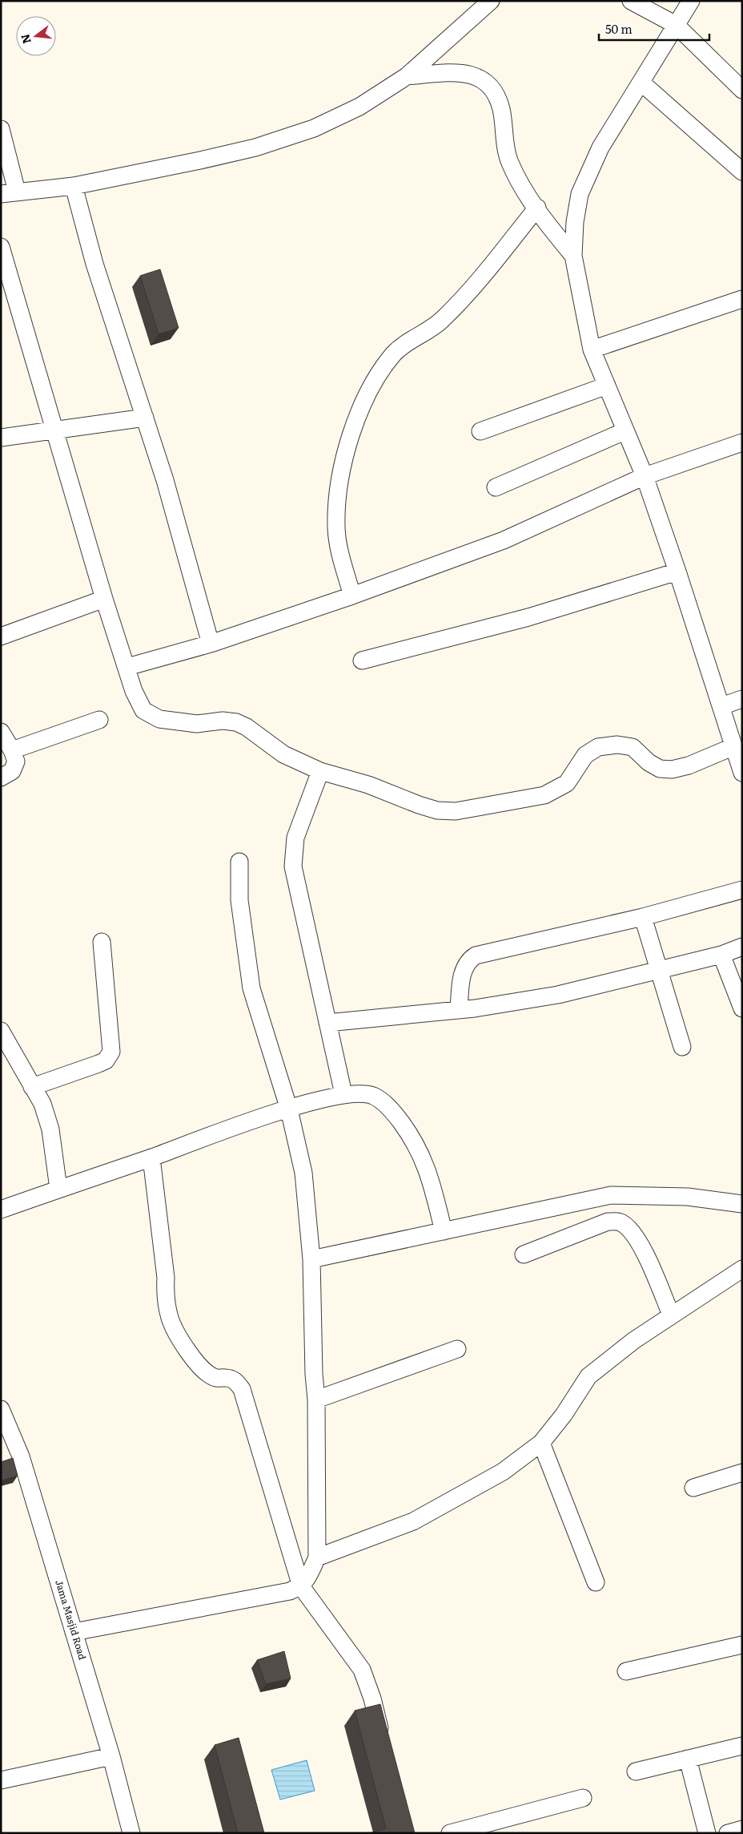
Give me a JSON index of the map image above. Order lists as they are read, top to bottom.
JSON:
{
  "streets": {
    "street": ["Jama Masjid Road"]
  },
  "scale_bar": "50 m",
  "north": "left"
}
